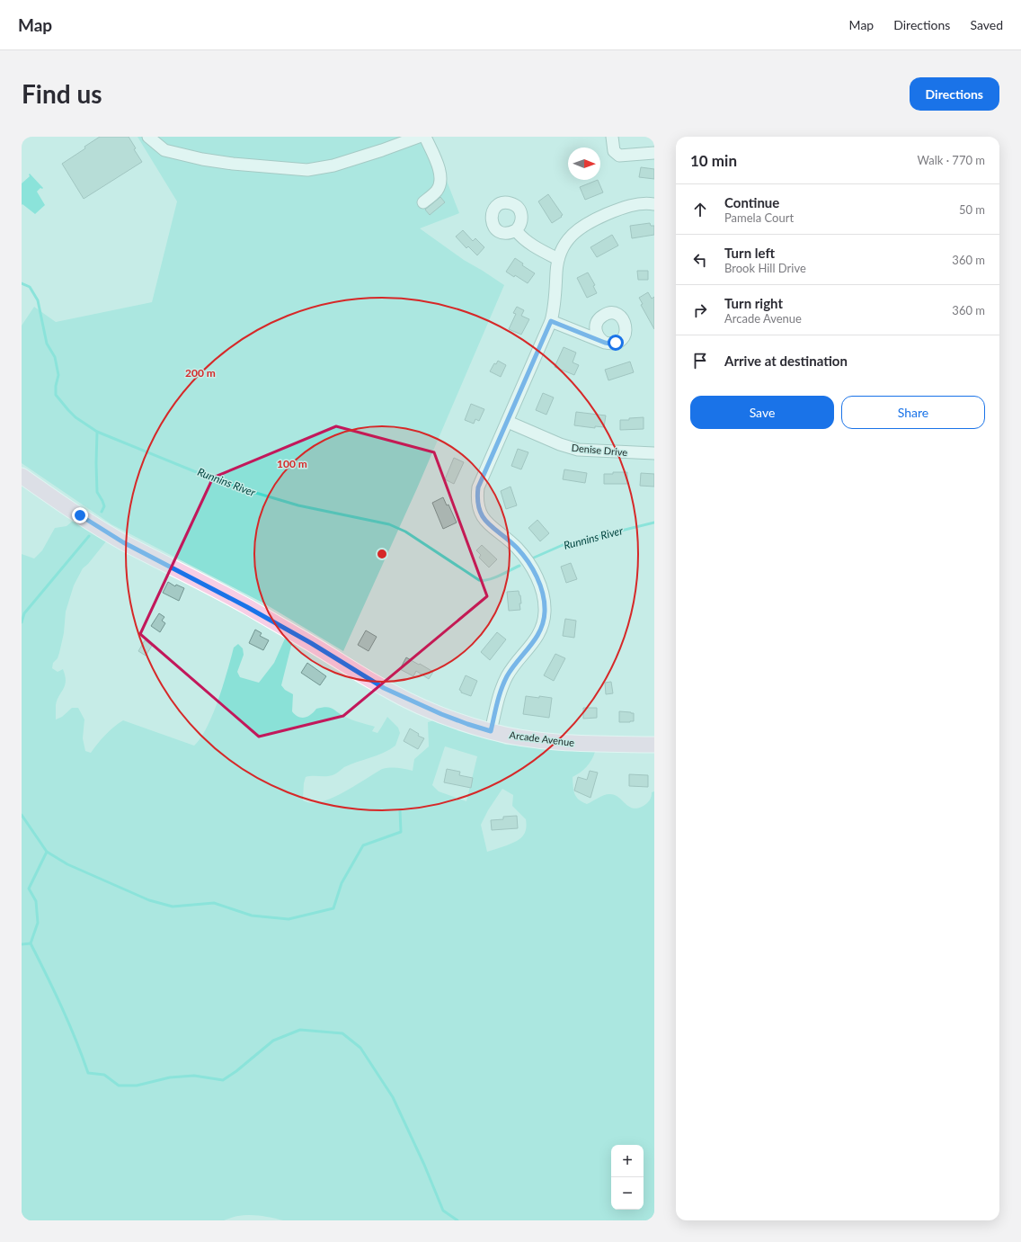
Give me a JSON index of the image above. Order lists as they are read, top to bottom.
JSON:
{
  "streets": {
    "main road": ["Arcade Avenue"],
    "street": ["Denise Drive"]
  },
  "water": ["Runnins River"],
  "north": "right",
  "page": {
    "header": "Map",
    "nav": ["Map", "Directions", "Saved"],
    "buttons": [
      "Directions",
      ["Save", "Share"]
    ],
    "title": "Find us",
    "heading": ["10 min", "Walk · 770 m"],
    "list": [
      ["Continue", "Pamela Court", "50 m"],
      ["Turn left", "Brook Hill Drive", "360 m"],
      ["Turn right", "Arcade Avenue", "360 m"],
      "Arrive at destination"
    ],
    "map_buttons": ["+", "−"]
  },
  "rings": ["200 m", "100 m"]
}
